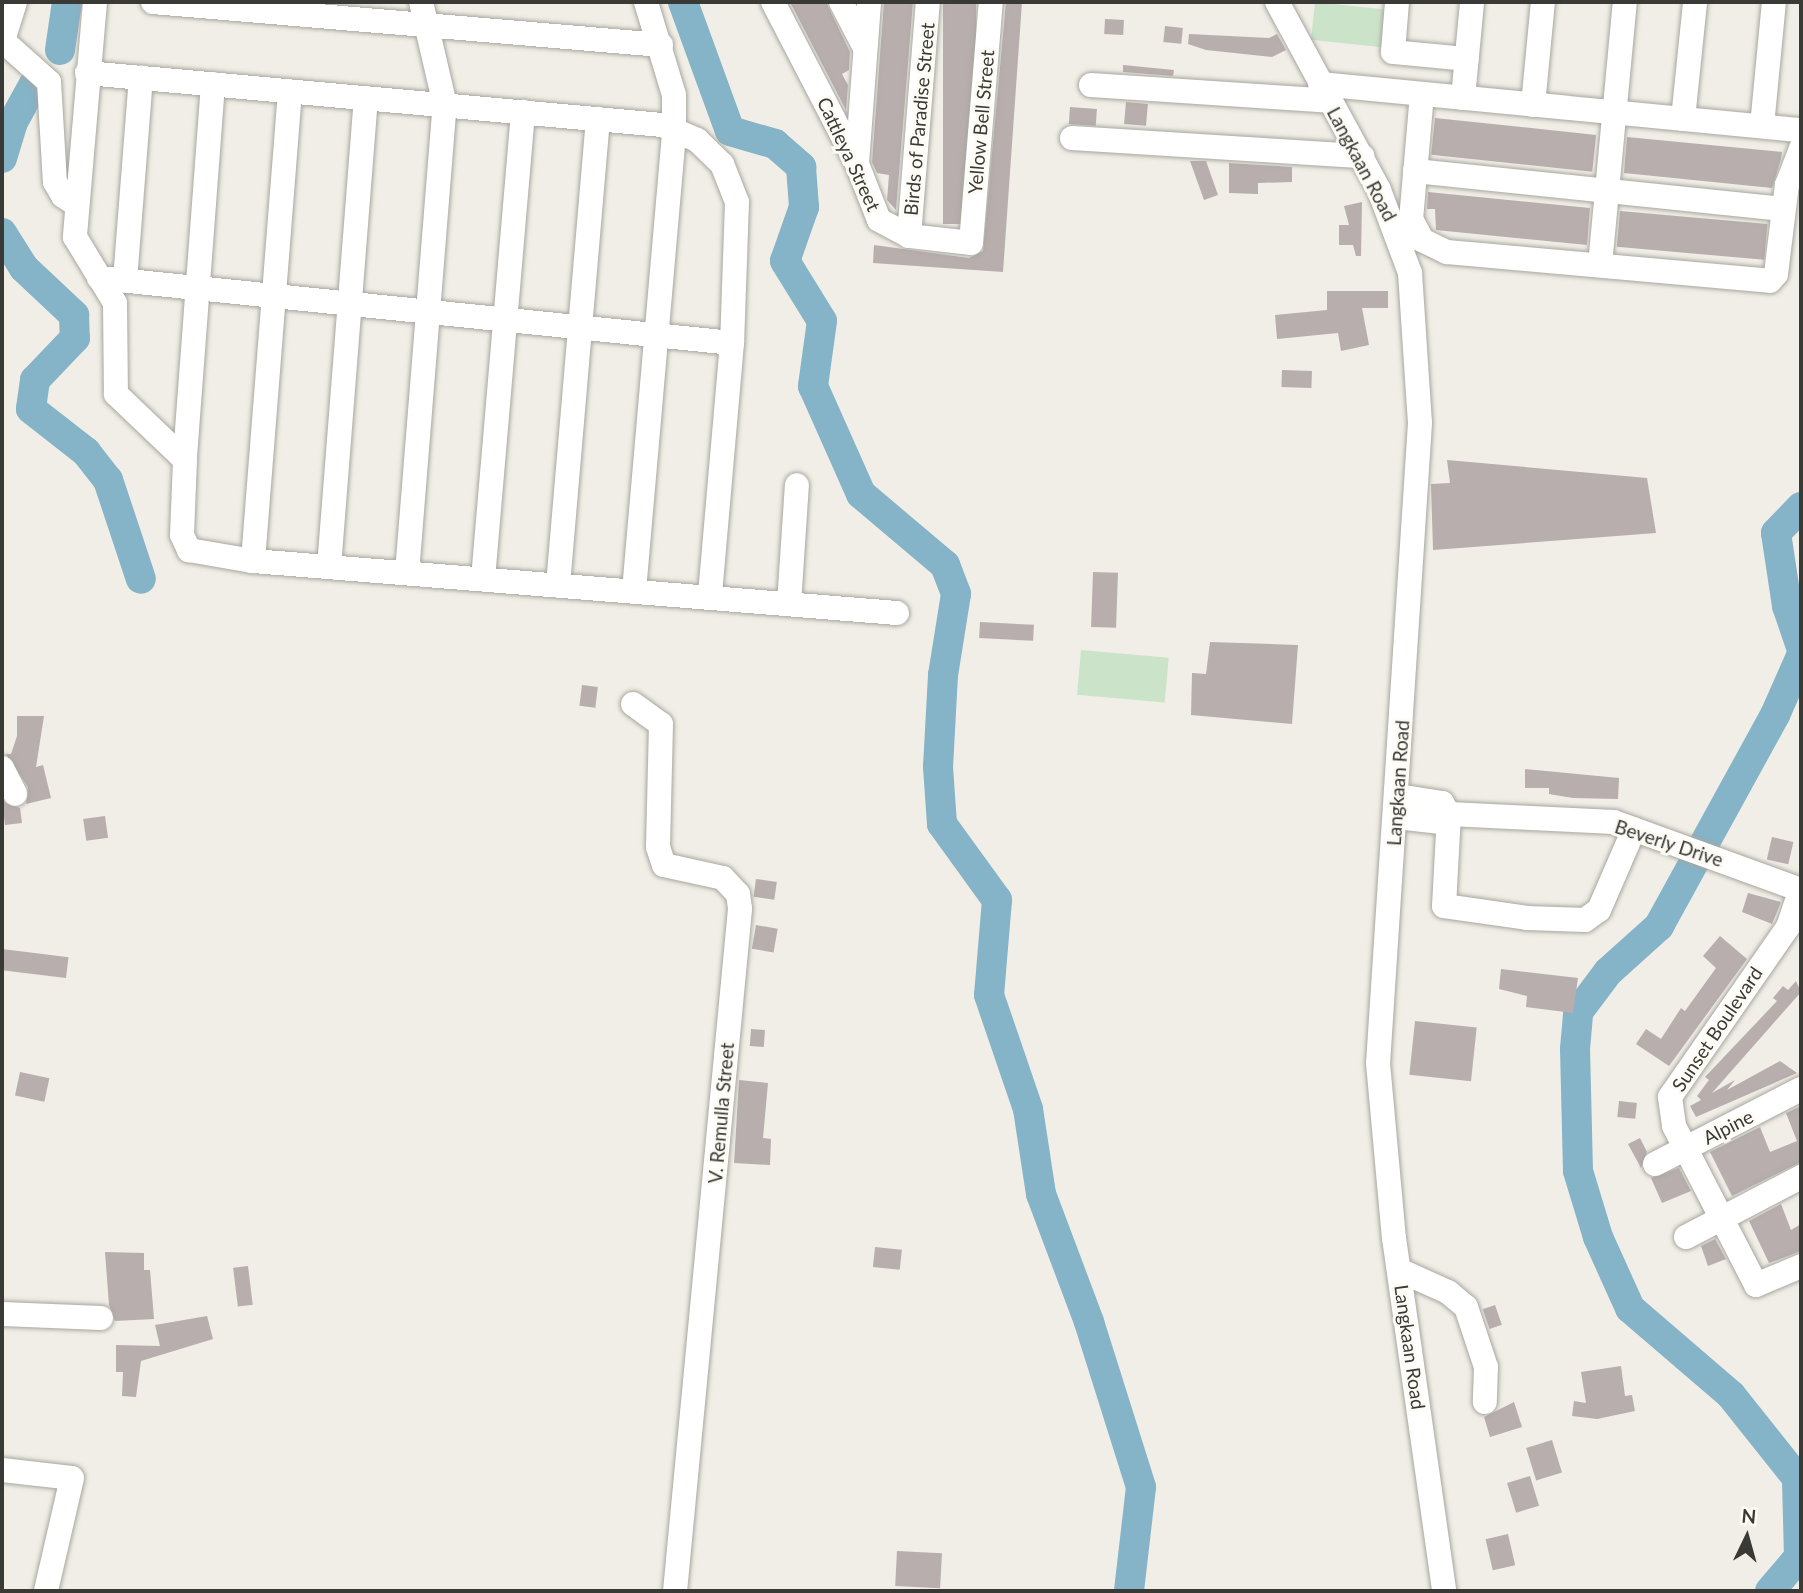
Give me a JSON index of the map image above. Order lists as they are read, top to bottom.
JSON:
{
  "streets": {
    "street": [
      "Birds of Paradise Street",
      "Yellow Bell Street",
      "Cattleya Street",
      "Langkaan Road",
      "Beverly Drive",
      "Sunset Boulevard",
      "V. Remulla Street",
      "Alpine"
    ]
  },
  "crossings": [
    ["Birds of Paradise Street", "Cattleya Street"],
    ["Yellow Bell Street", "Cattleya Street"],
    ["Langkaan Road", "Beverly Drive"],
    ["Beverly Drive", "Sunset Boulevard"],
    ["Sunset Boulevard", "Alpine"]
  ],
  "north": "top"
}
